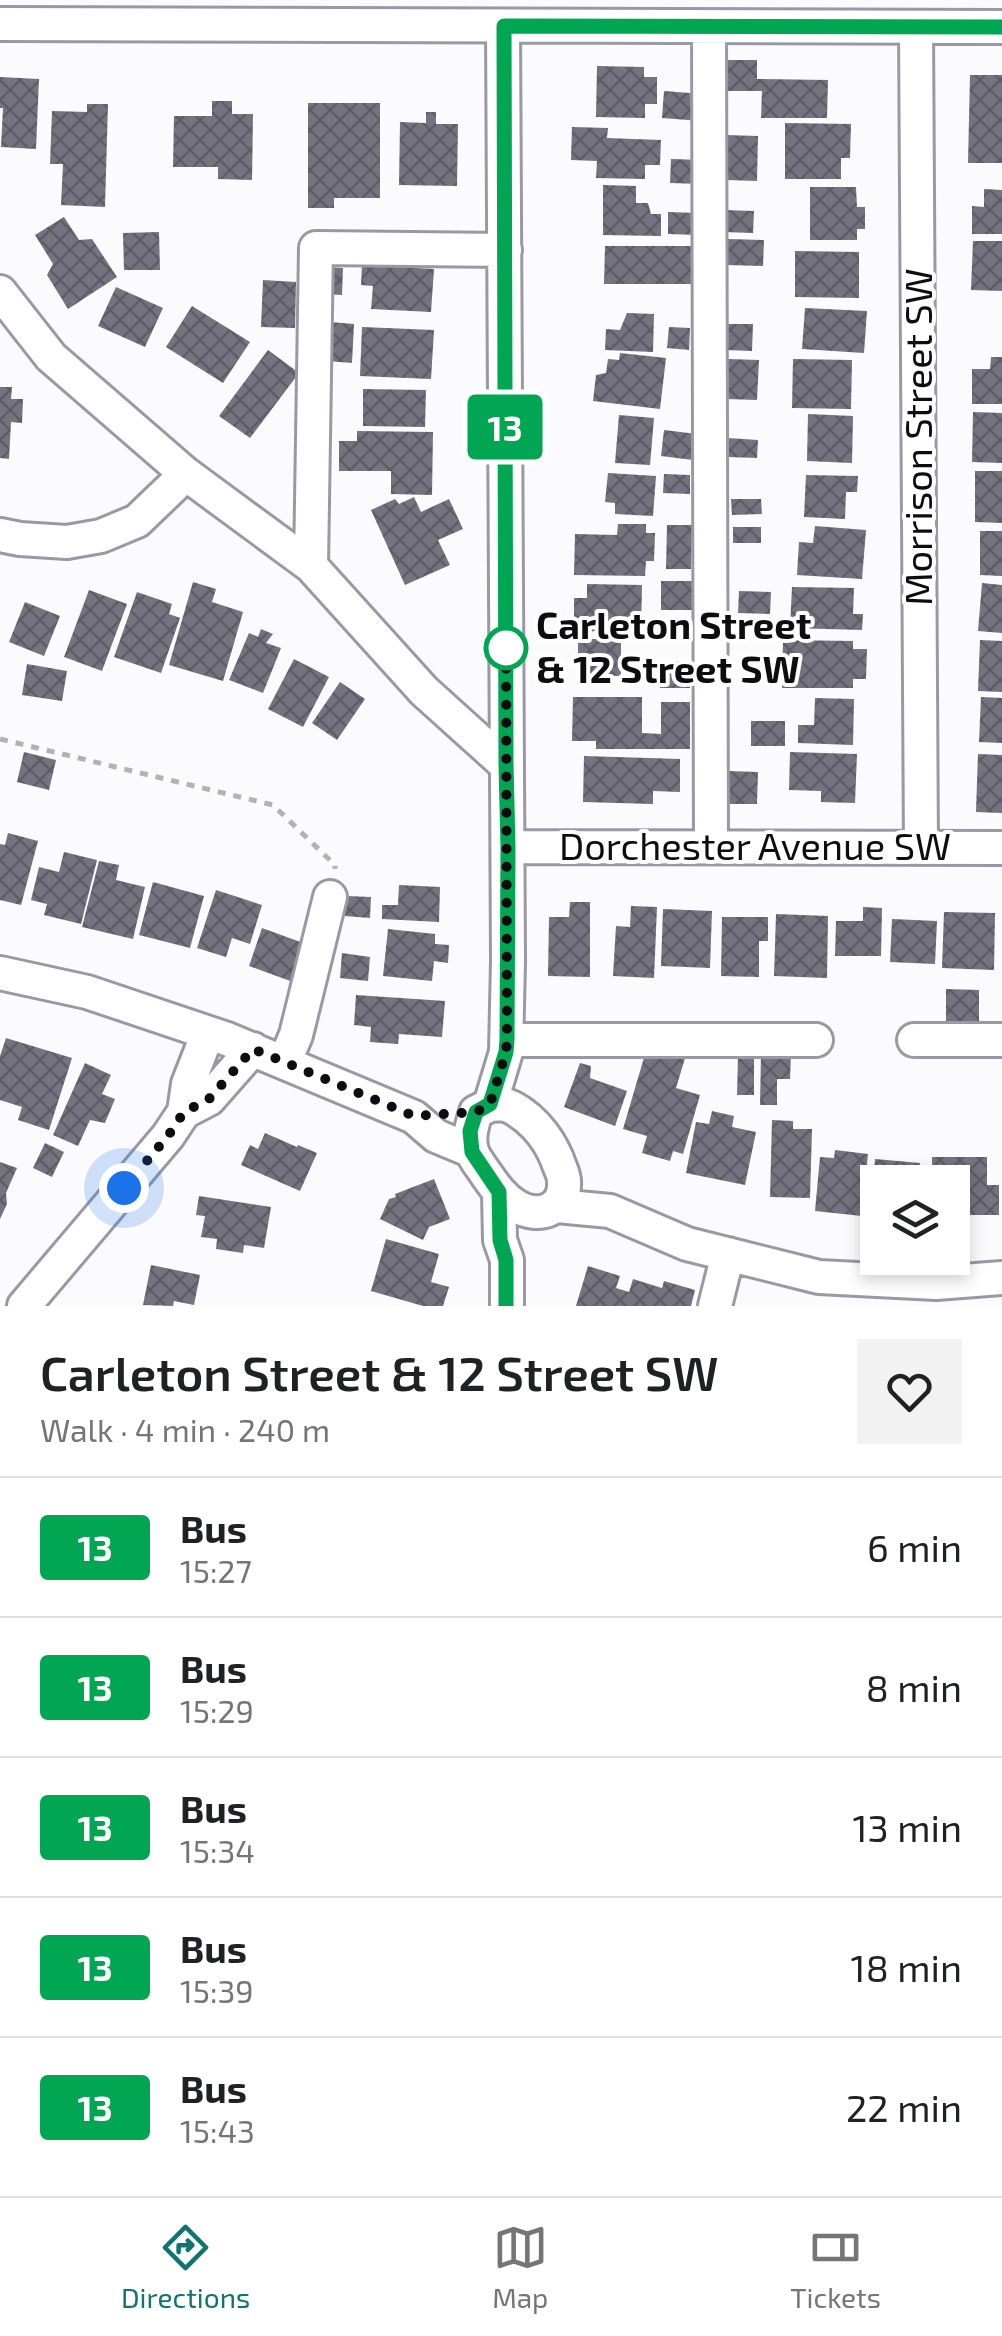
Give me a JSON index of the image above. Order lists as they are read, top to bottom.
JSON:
{
  "streets": {
    "street": ["Morrison Street SW", "Dorchester Avenue SW"]
  },
  "crossings": [
    ["Morrison Street SW", "Dorchester Avenue SW"]
  ],
  "places": ["Carleton Street & 12 Street SW"],
  "lines": ["bus line 13"],
  "page": {
    "on_map": "13",
    "heading": ["Carleton Street & 12 Street SW", "Walk · 4 min · 240 m"],
    "list": [
      {
        "mark": "13",
        "name": "Bus",
        "note": "15:27",
        "value": "6 min"
      },
      {
        "mark": "13",
        "name": "Bus",
        "note": "15:29",
        "value": "8 min"
      },
      {
        "mark": "13",
        "name": "Bus",
        "note": "15:34",
        "value": "13 min"
      },
      {
        "mark": "13",
        "name": "Bus",
        "note": "15:39",
        "value": "18 min"
      },
      {
        "mark": "13",
        "name": "Bus",
        "note": "15:43",
        "value": "22 min"
      }
    ],
    "tabs": ["Directions", "Map", "Tickets"]
  }
}
